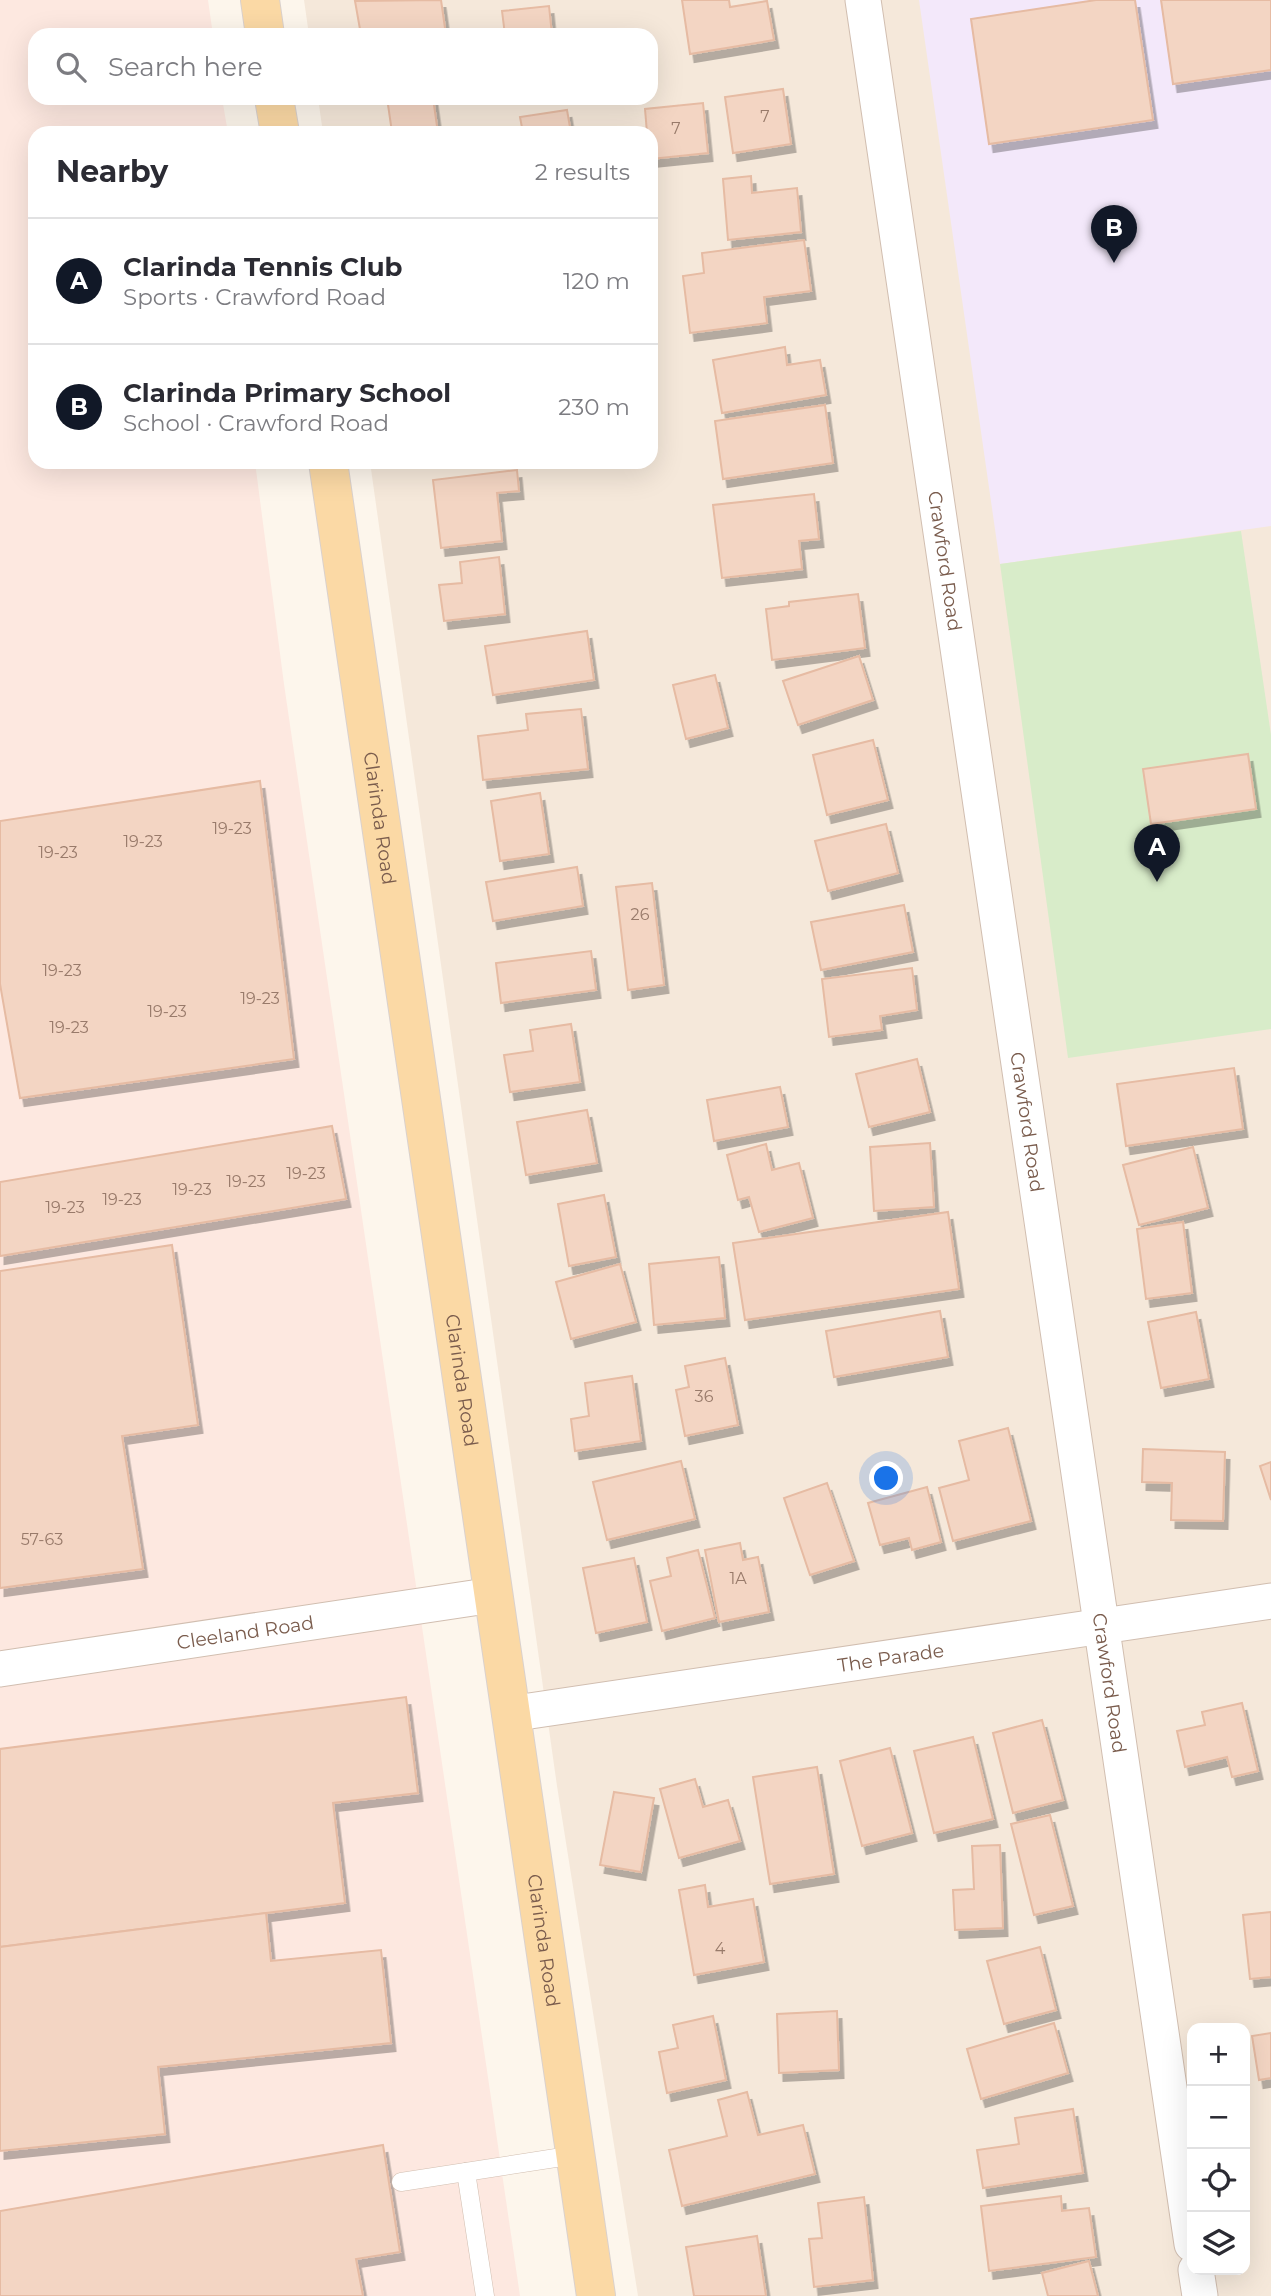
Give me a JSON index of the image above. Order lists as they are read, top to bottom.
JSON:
{
  "streets": {
    "main road": ["Clarinda Road"],
    "street": ["Crawford Road", "Cleeland Road", "The Parade"]
  },
  "crossings": [
    ["Crawford Road", "The Parade"],
    ["Clarinda Road", "Cleeland Road"],
    ["Clarinda Road", "The Parade"]
  ],
  "house_numbers": [
    "7",
    "7",
    "19-23",
    "19-23",
    "19-23",
    "26",
    "19-23",
    "19-23",
    "19-23",
    "19-23",
    "19-23",
    "19-23",
    "19-23",
    "19-23",
    "19-23",
    "36",
    "57-63",
    "1A",
    "4"
  ],
  "page": {
    "search": "Search here",
    "heading": ["Nearby", "2 results"],
    "pins": ["B", "A"],
    "list": [
      {
        "mark": "A",
        "name": "Clarinda Tennis Club",
        "note": "Sports · Crawford Road",
        "value": "120 m"
      },
      {
        "mark": "B",
        "name": "Clarinda Primary School",
        "note": "School · Crawford Road",
        "value": "230 m"
      }
    ],
    "map_buttons": ["+", "−"]
  }
}
